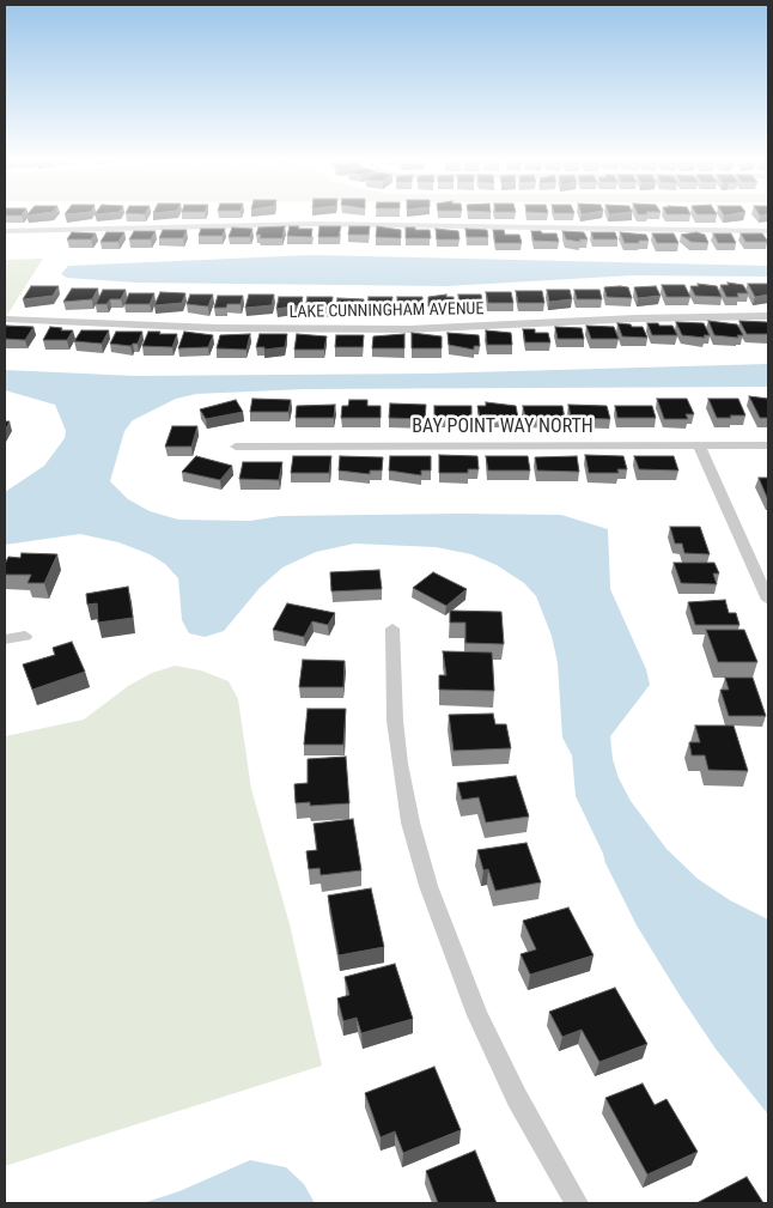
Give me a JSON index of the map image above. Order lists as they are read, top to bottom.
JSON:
{
  "streets": {
    "street": ["LAKE CUNNINGHAM AVENUE", "BAY POINT WAY NORTH"]
  }
}
